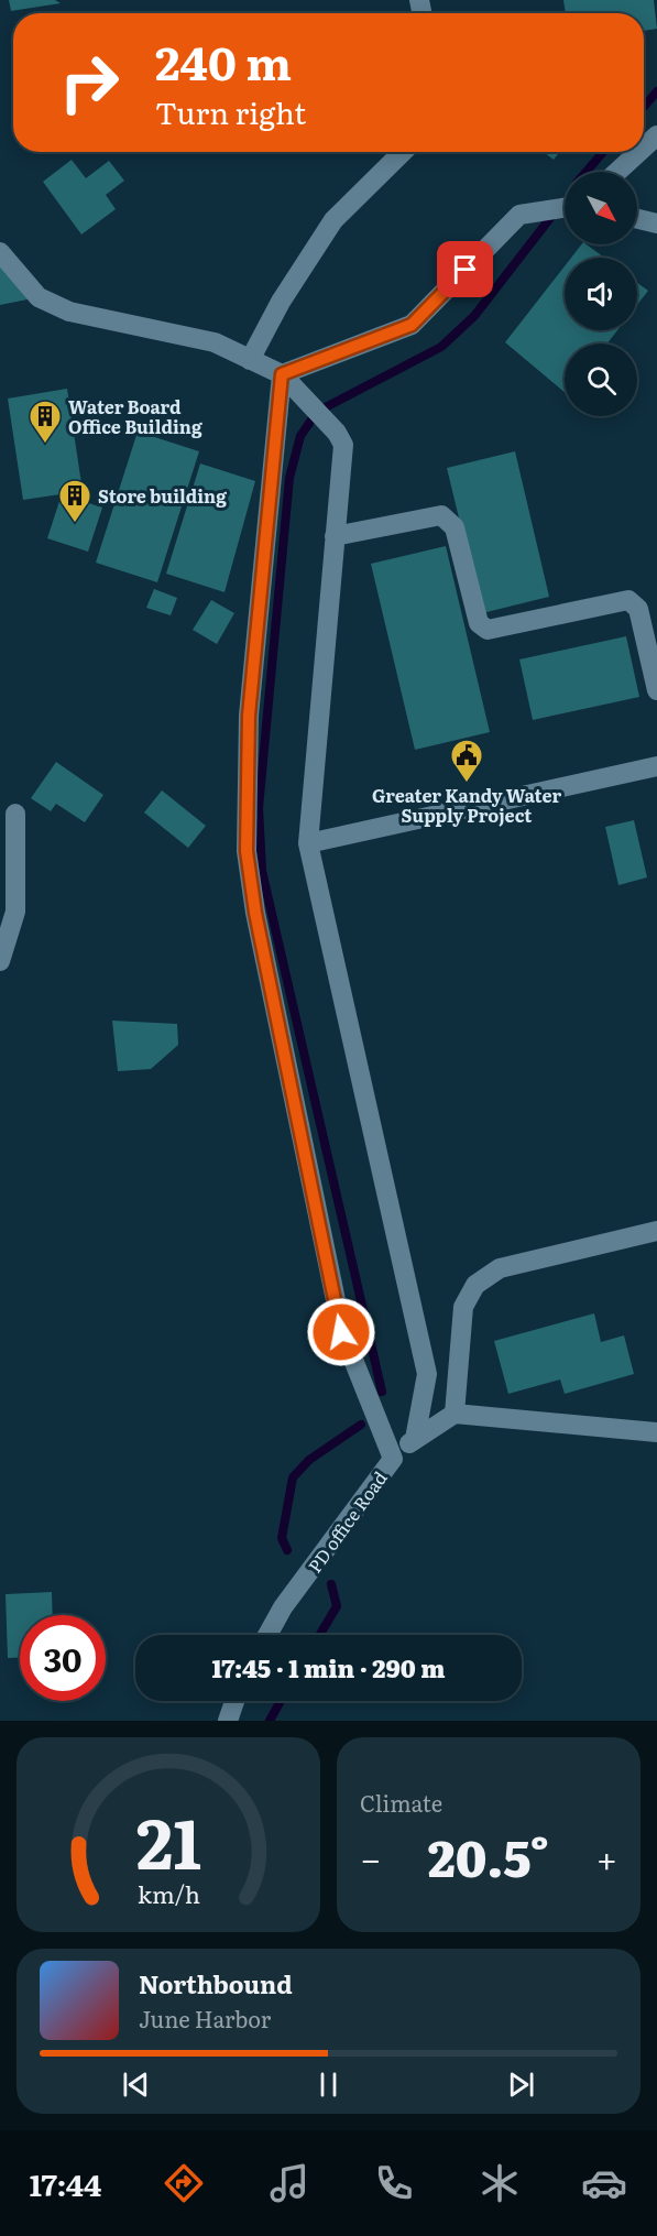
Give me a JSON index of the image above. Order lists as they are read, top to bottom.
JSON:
{
  "streets": {
    "street": ["PD office Road"]
  },
  "places": {
    "building": ["Water Board Office Building", "Store building"],
    "public building": ["Greater Kandy Water Supply Project"]
  },
  "north": "bottom right",
  "page": {
    "turn": ["240 m", "Turn right"],
    "limit": "30",
    "trip": "17:45 · 1 min · 290 m",
    "tile": "Climate",
    "heat": ["−", "20.5°", "+"],
    "song": ["Northbound", "June Harbor"],
    "tabs": "17:44",
    "gauge": ["21", "km/h"]
  }
}
